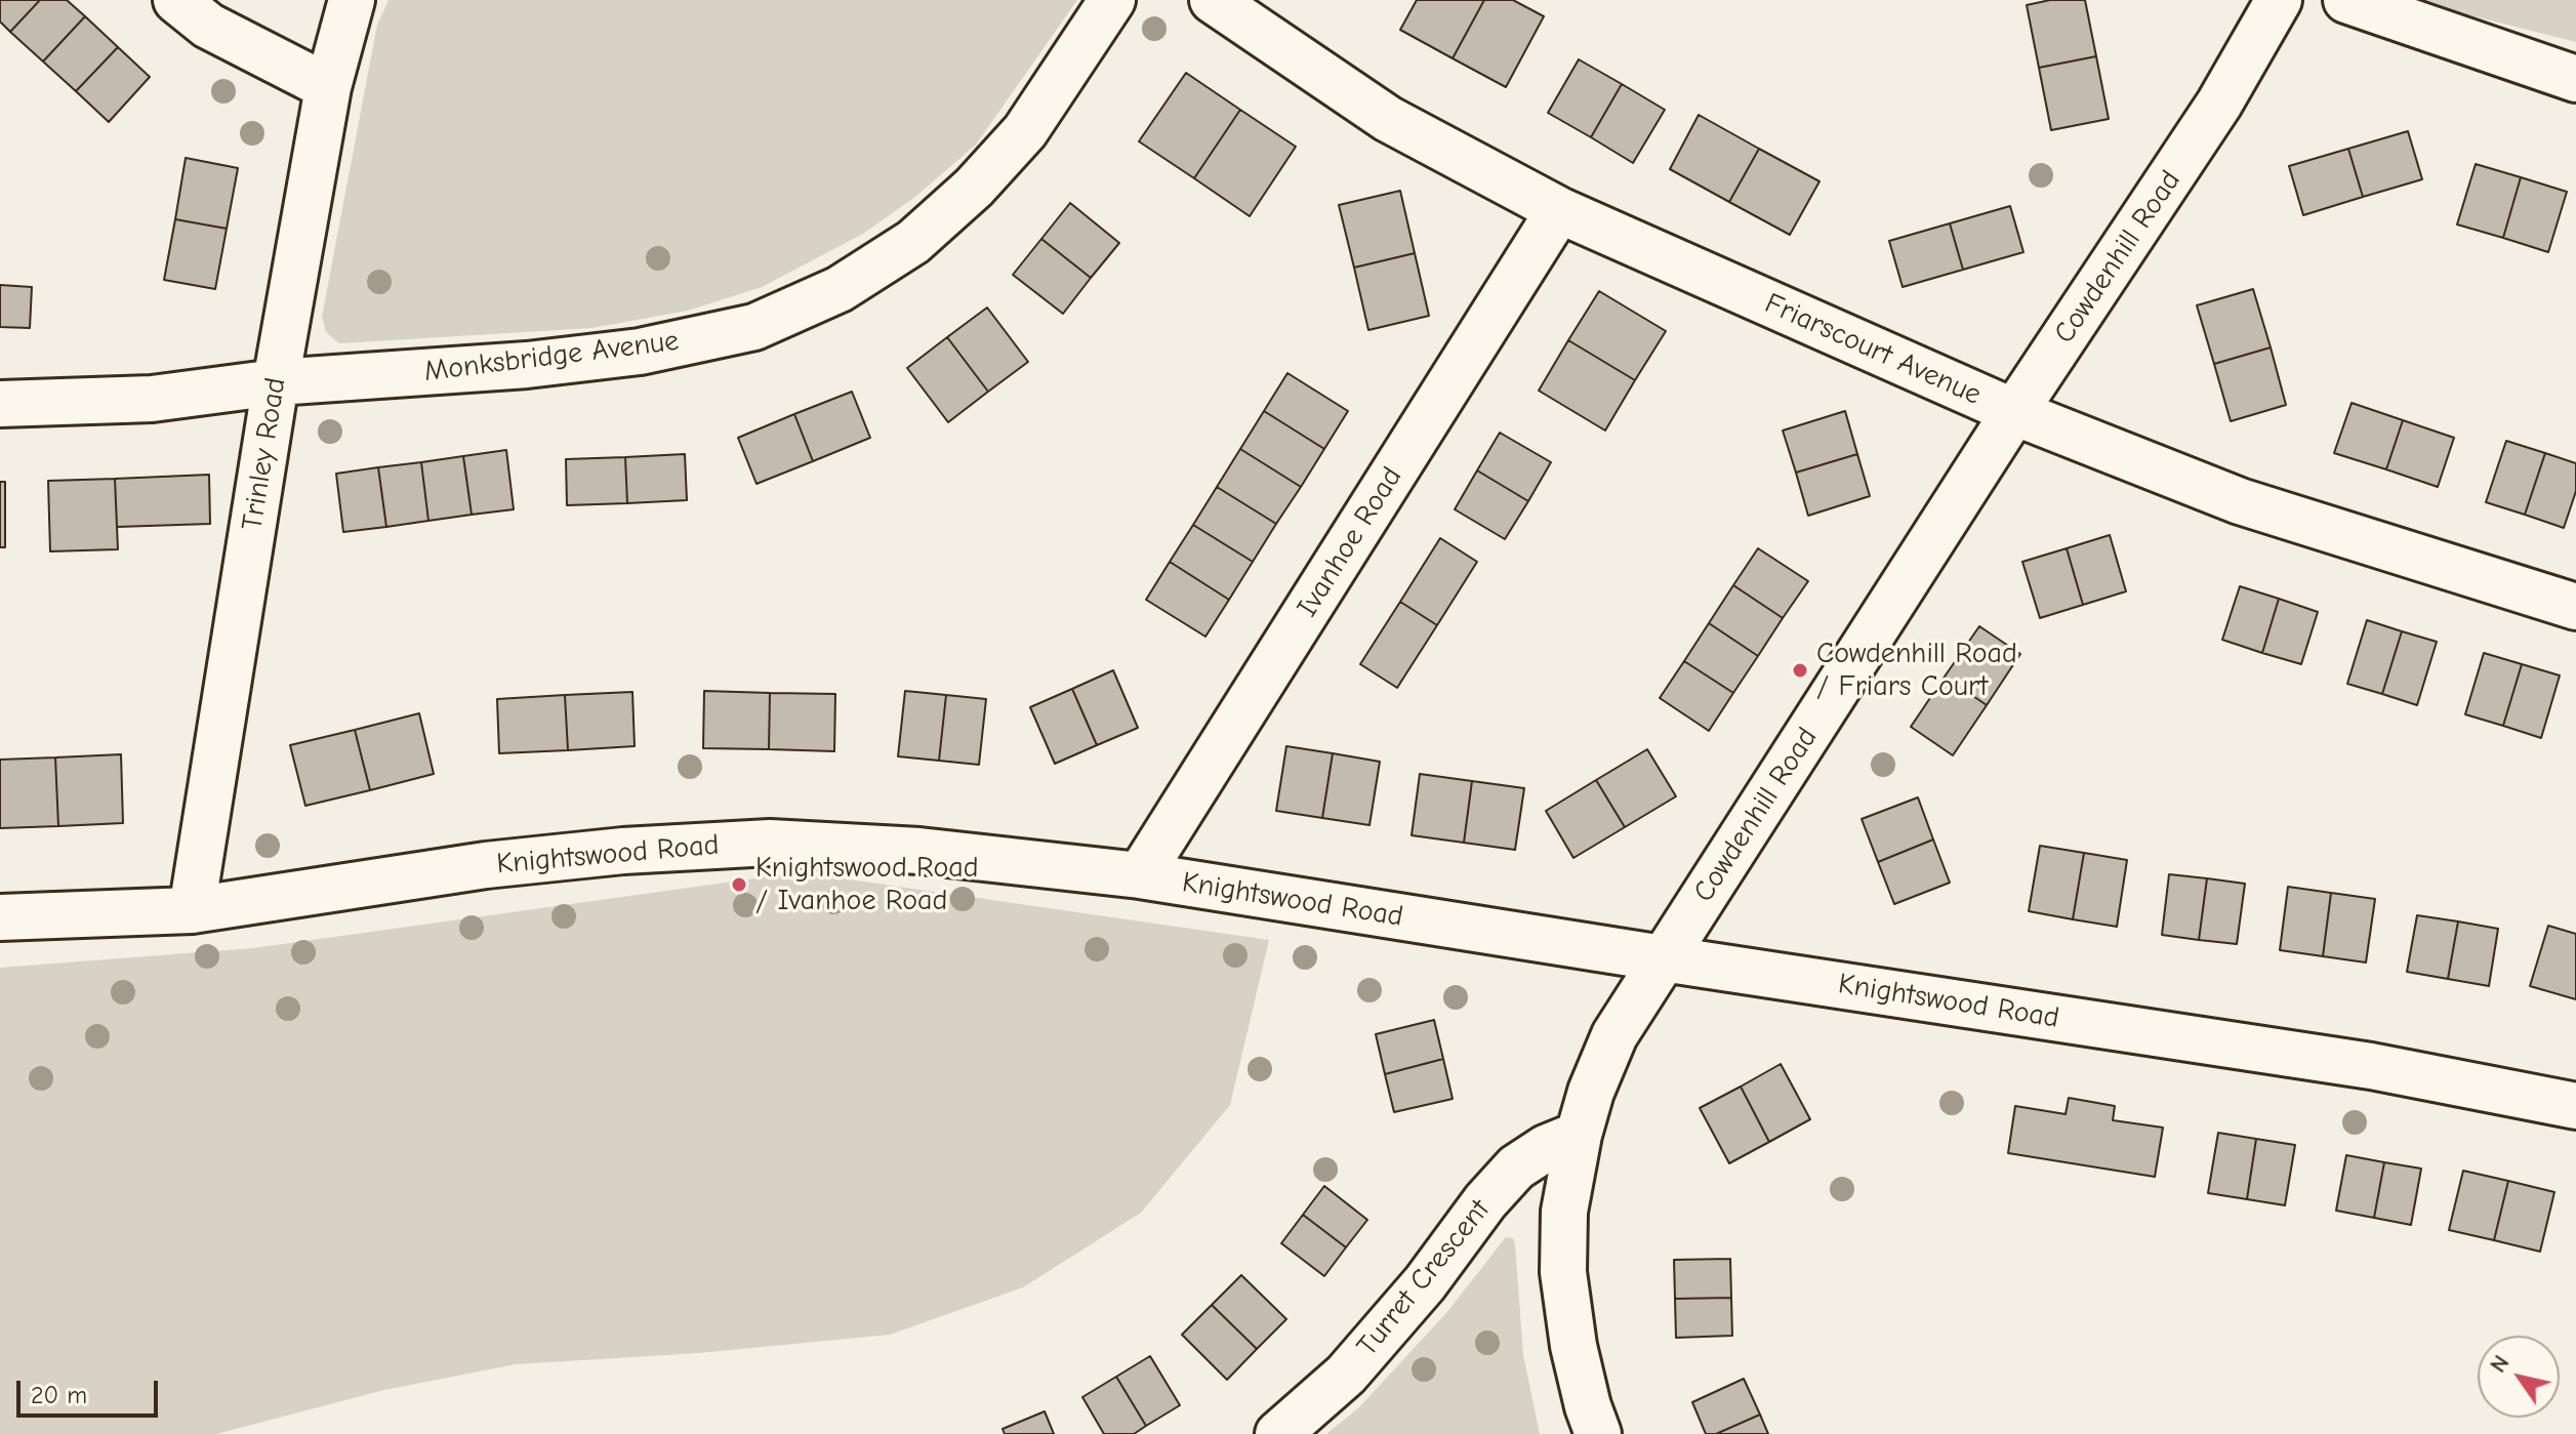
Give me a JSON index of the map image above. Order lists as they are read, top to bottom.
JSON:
{
  "streets": {
    "street": [
      "Cowdenhill Road",
      "Friarscourt Avenue",
      "Monksbridge Avenue",
      "Trinley Road",
      "Ivanhoe Road",
      "Knightswood Road",
      "Turret Crescent"
    ]
  },
  "crossings": [
    ["Cowdenhill Road", "Friarscourt Avenue"],
    ["Cowdenhill Road", "Knightswood Road"],
    ["Cowdenhill Road", "Turret Crescent"],
    ["Friarscourt Avenue", "Ivanhoe Road"],
    ["Monksbridge Avenue", "Trinley Road"],
    ["Trinley Road", "Knightswood Road"],
    ["Ivanhoe Road", "Knightswood Road"]
  ],
  "places": ["Cowdenhill Road / Friars Court", "Knightswood Road / Ivanhoe Road"],
  "scale_bar": "20 m",
  "north": "top left"
}
